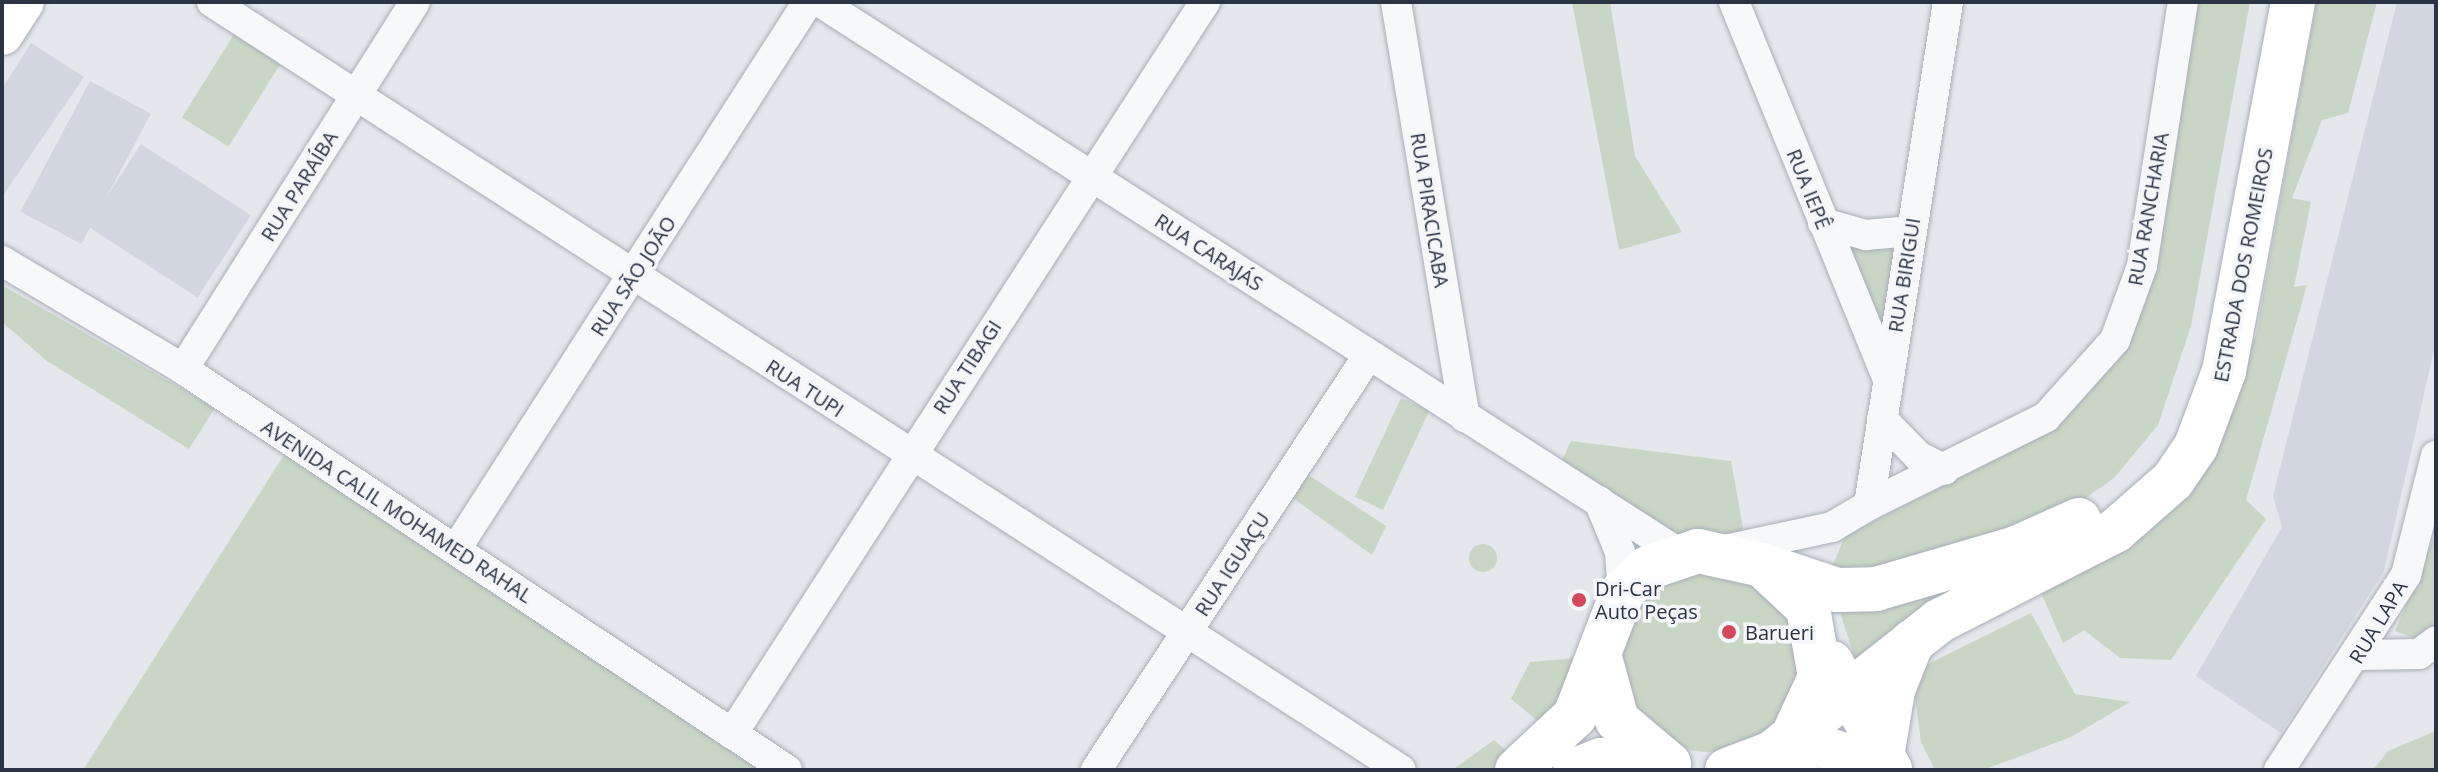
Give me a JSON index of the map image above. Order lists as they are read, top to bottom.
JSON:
{
  "streets": {
    "main road": ["ESTRADA DOS ROMEIROS"],
    "street": [
      "RUA PARAÍBA",
      "RUA IEPÊ",
      "RUA RANCHARIA",
      "RUA PIRACICABA",
      "RUA CARAJÁS",
      "RUA BIRIGUI",
      "RUA SÃO JOÃO",
      "RUA TIBAGI",
      "RUA TUPI",
      "AVENIDA CALIL MOHAMED RAHAL",
      "RUA IGUAÇU",
      "RUA LAPA"
    ]
  },
  "crossings": [
    ["RUA PARAÍBA", "RUA TUPI"],
    ["RUA PARAÍBA", "AVENIDA CALIL MOHAMED RAHAL"],
    ["RUA IEPÊ", "RUA BIRIGUI"],
    ["RUA RANCHARIA", "RUA BIRIGUI"],
    ["RUA PIRACICABA", "RUA CARAJÁS"],
    ["RUA CARAJÁS", "ESTRADA DOS ROMEIROS"],
    ["RUA CARAJÁS", "RUA TIBAGI"],
    ["RUA CARAJÁS", "RUA IGUAÇU"],
    ["RUA SÃO JOÃO", "RUA TUPI"],
    ["RUA SÃO JOÃO", "AVENIDA CALIL MOHAMED RAHAL"],
    ["RUA TIBAGI", "RUA TUPI"],
    ["RUA TIBAGI", "AVENIDA CALIL MOHAMED RAHAL"],
    ["RUA TUPI", "RUA IGUAÇU"]
  ],
  "places": ["Dri-Car Auto Peças", "Barueri"]
}
